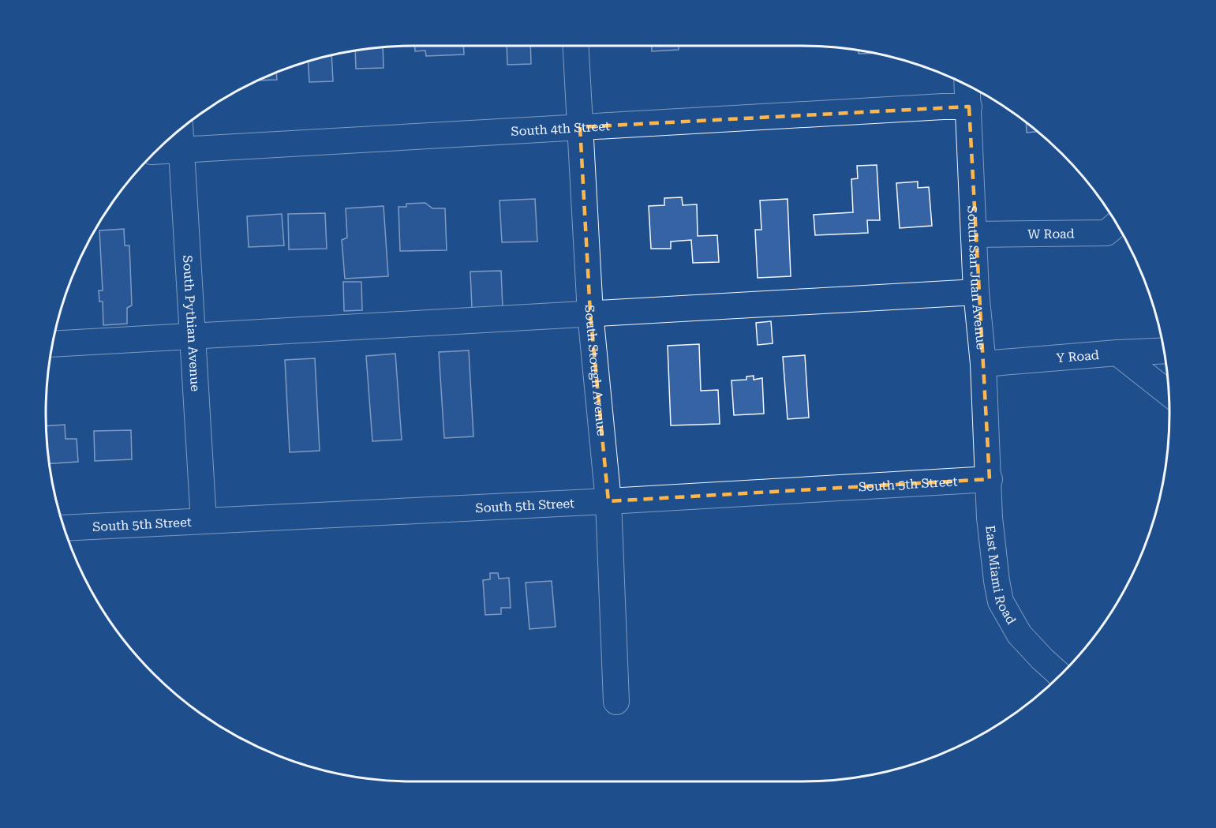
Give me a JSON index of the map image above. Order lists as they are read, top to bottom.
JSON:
{
  "streets": {
    "street": [
      "South 4th Street",
      "W Road",
      "South San Juan Avenue",
      "South Pythian Avenue",
      "Y Road",
      "South Stough Avenue",
      "South 5th Street",
      "East Miami Road"
    ]
  },
  "crossings": [
    ["South 4th Street", "South San Juan Avenue"],
    ["South 4th Street", "South Pythian Avenue"],
    ["South 4th Street", "South Stough Avenue"],
    ["W Road", "South San Juan Avenue"],
    ["South San Juan Avenue", "Y Road"],
    ["South San Juan Avenue", "South 5th Street"],
    ["South San Juan Avenue", "East Miami Road"],
    ["South Pythian Avenue", "South 5th Street"],
    ["South Stough Avenue", "South 5th Street"],
    ["South 5th Street", "East Miami Road"]
  ]
}
